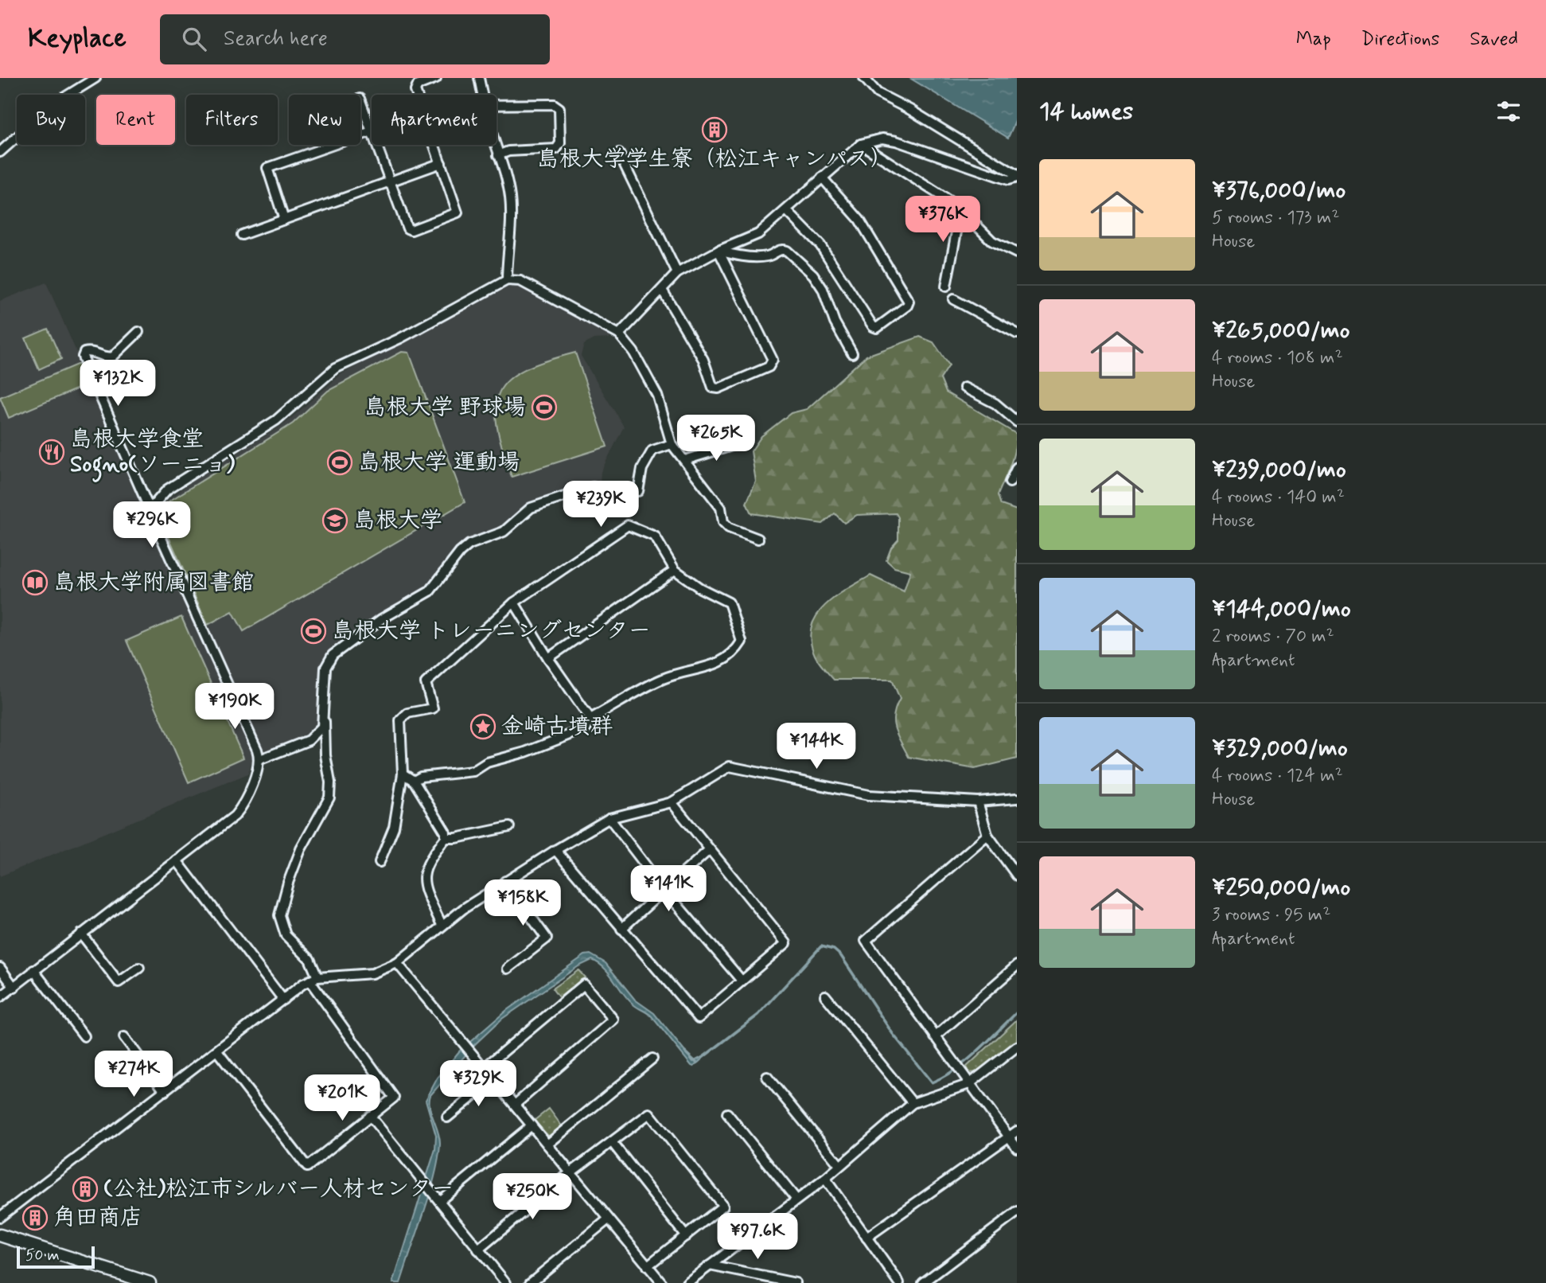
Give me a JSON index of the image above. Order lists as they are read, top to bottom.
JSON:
{
  "places": {
    "building": ["島根大学学生寮（松江キャンパス）", "(公社)松江市シルバー人材センター", "角田商店"],
    "sports": ["島根大学 野球場", "島根大学 運動場", "島根大学 トレーニングセンター"],
    "restaurant": ["島根大学食堂 Sogno(ソーニョ)"],
    "school or university": ["島根大学"],
    "library": ["島根大学附属図書館"],
    "place": ["金崎古墳群"]
  },
  "scale_bar": "50 m",
  "page": {
    "header": "Keyplace",
    "search": "Search here",
    "nav": ["Map", "Directions", "Saved"],
    "heading": "14 homes",
    "chip": [
      "Buy",
      "Rent",
      "Filters",
      "New",
      "Apartment"
    ],
    "list": [
      {
        "name": "¥376,000/mo",
        "note": "5 rooms · 173 m² · House"
      },
      {
        "name": "¥265,000/mo",
        "note": "4 rooms · 108 m² · House"
      },
      {
        "name": "¥239,000/mo",
        "note": "4 rooms · 140 m² · House"
      },
      {
        "name": "¥144,000/mo",
        "note": "2 rooms · 70 m² · Apartment"
      },
      {
        "name": "¥329,000/mo",
        "note": "4 rooms · 124 m² · House"
      },
      {
        "name": "¥250,000/mo",
        "note": "3 rooms · 95 m² · Apartment"
      }
    ],
    "price": [
      "¥376K",
      "¥132K",
      "¥265K",
      "¥239K",
      "¥296K",
      "¥190K",
      "¥144K",
      "¥141K",
      "¥158K",
      "¥274K",
      "¥329K",
      "¥201K",
      "¥250K",
      "¥97.6K"
    ],
    "scale": "50 m"
  }
}
